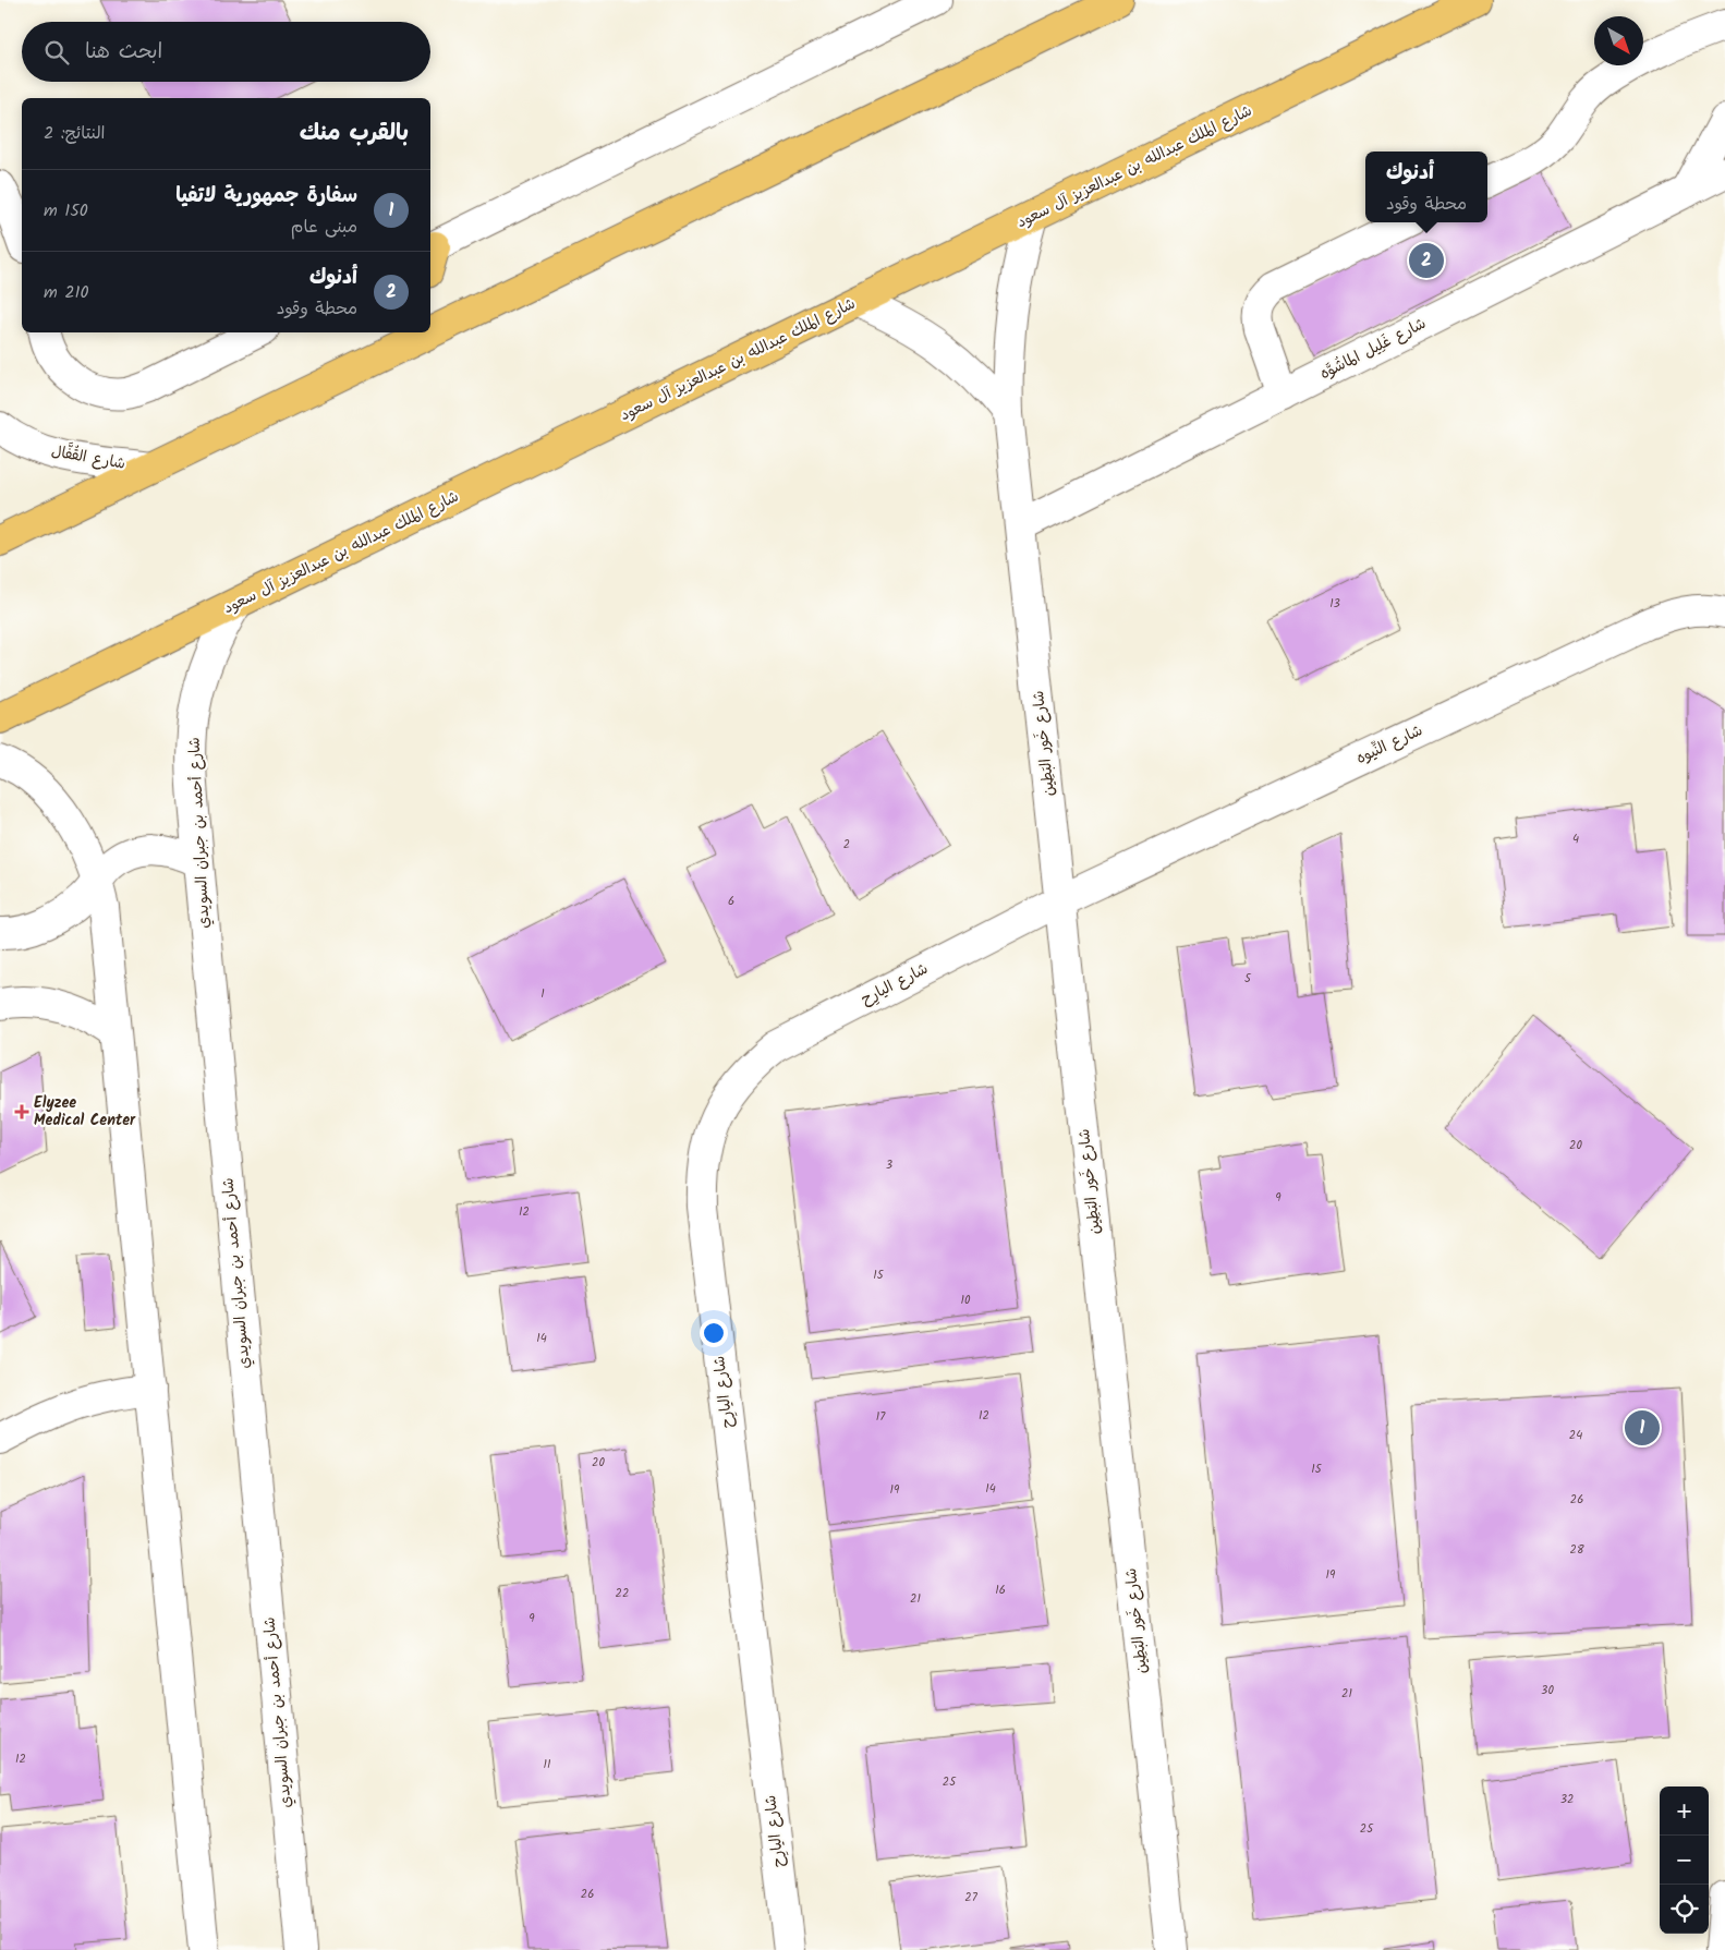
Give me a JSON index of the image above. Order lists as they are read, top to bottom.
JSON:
{
  "streets": {
    "main road": ["شارع الملك عبدالله بن عبدالعزيز آل سعود"],
    "street": [
      "شارع غَلِيل الماشُوَّه",
      "شارع القُفَّال",
      "شارع خَور البَطِين",
      "شارع النِّيوه",
      "شارع أحمد بن جبران السويدي",
      "شارع اليارِح"
    ]
  },
  "crossings": [
    ["شارع الملك عبدالله بن عبدالعزيز آل سعود", "شارع خَور البَطِين"],
    ["شارع الملك عبدالله بن عبدالعزيز آل سعود", "شارع أحمد بن جبران السويدي"],
    ["شارع غَلِيل الماشُوَّه", "شارع خَور البَطِين"],
    ["شارع خَور البَطِين", "شارع النِّيوه"],
    ["شارع خَور البَطِين", "شارع اليارِح"],
    ["شارع النِّيوه", "شارع اليارِح"]
  ],
  "places": {
    "health": ["Elyzee Medical Center"]
  },
  "house_numbers": [
    "13",
    "4",
    "2",
    "6",
    "5",
    "1",
    "20",
    "3",
    "9",
    "12",
    "15",
    "10",
    "14",
    "12",
    "17",
    "24",
    "20",
    "15",
    "14",
    "19",
    "26",
    "28",
    "19",
    "16",
    "22",
    "21",
    "9",
    "30",
    "21",
    "12",
    "11",
    "25",
    "32",
    "25",
    "26",
    "27"
  ],
  "north": "bottom right",
  "page": {
    "search": "ابحث هنا",
    "heading": ["بالقرب منك", "النتائج: 2"],
    "popup": ["أدنوك", "محطة وقود"],
    "list": [
      {
        "mark": "1",
        "name": "سفارة جمهورية لاتفيا",
        "note": "مبنى عام",
        "value": "150 m"
      },
      {
        "mark": "2",
        "name": "أدنوك",
        "note": "محطة وقود",
        "value": "210 m"
      }
    ],
    "pins": ["2", "1"],
    "map_buttons": ["+", "−"]
  }
}
